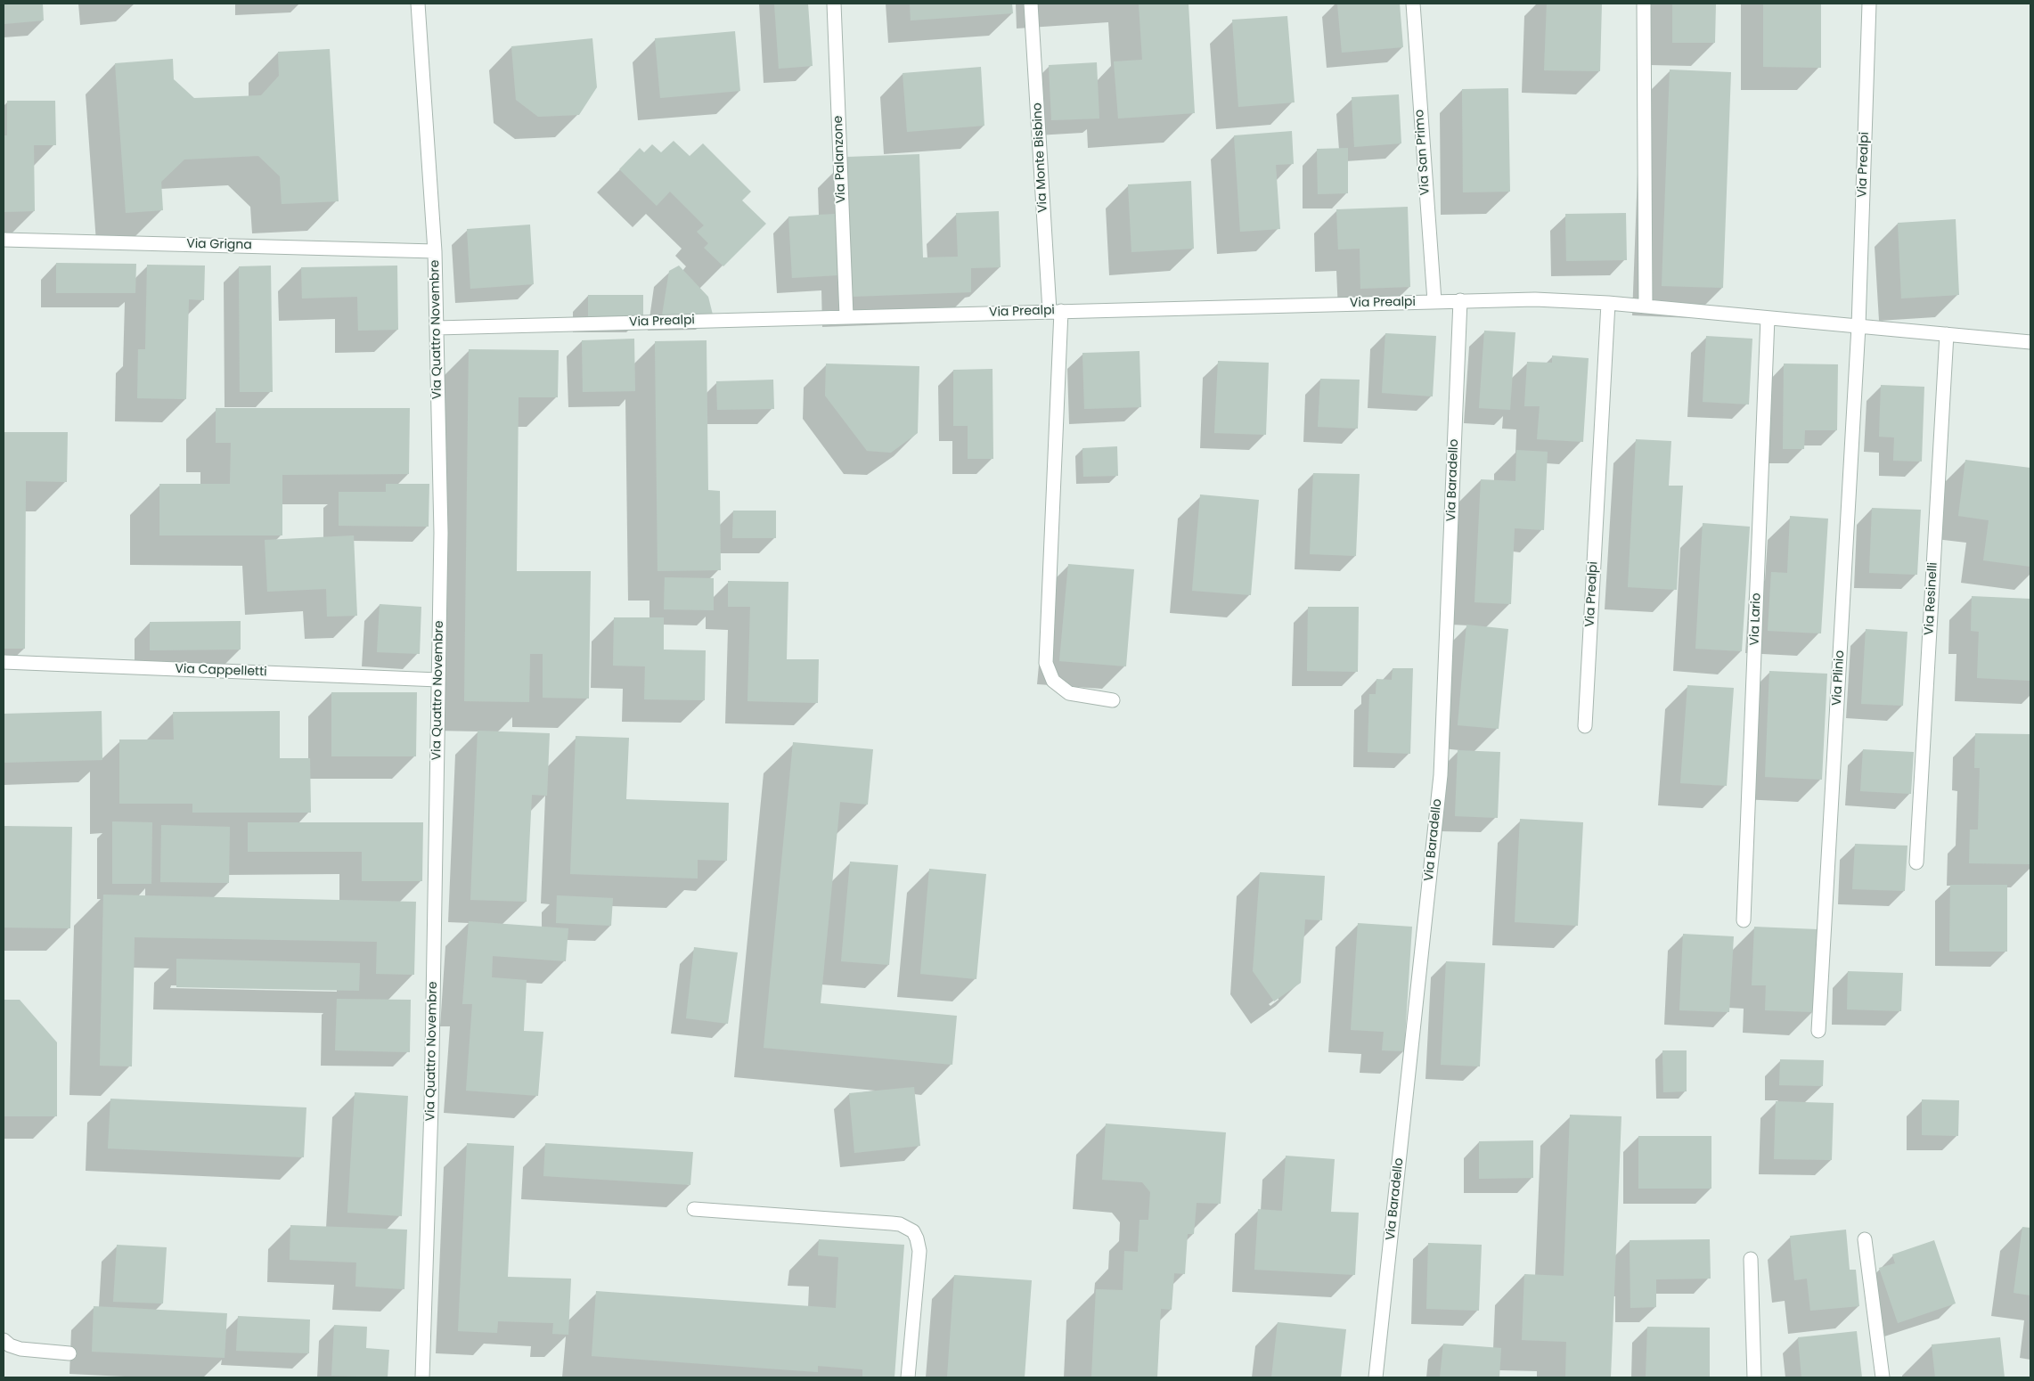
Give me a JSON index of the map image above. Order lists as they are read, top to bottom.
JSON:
{
  "streets": {
    "street": [
      "Via San Primo",
      "Via Monte Bisbino",
      "Via Palanzone",
      "Via Prealpi",
      "Via Grigna",
      "Via Quattro Novembre",
      "Via Baradello",
      "Via Resinelli",
      "Via Lario",
      "Via Cappelletti",
      "Via Plinio"
    ]
  },
  "crossings": [
    ["Via San Primo", "Via Prealpi"],
    ["Via Monte Bisbino", "Via Prealpi"],
    ["Via Palanzone", "Via Prealpi"],
    ["Via Prealpi", "Via Quattro Novembre"],
    ["Via Prealpi", "Via Baradello"],
    ["Via Prealpi", "Via Resinelli"],
    ["Via Prealpi", "Via Lario"],
    ["Via Prealpi", "Via Plinio"],
    ["Via Grigna", "Via Quattro Novembre"],
    ["Via Quattro Novembre", "Via Cappelletti"]
  ]
}
